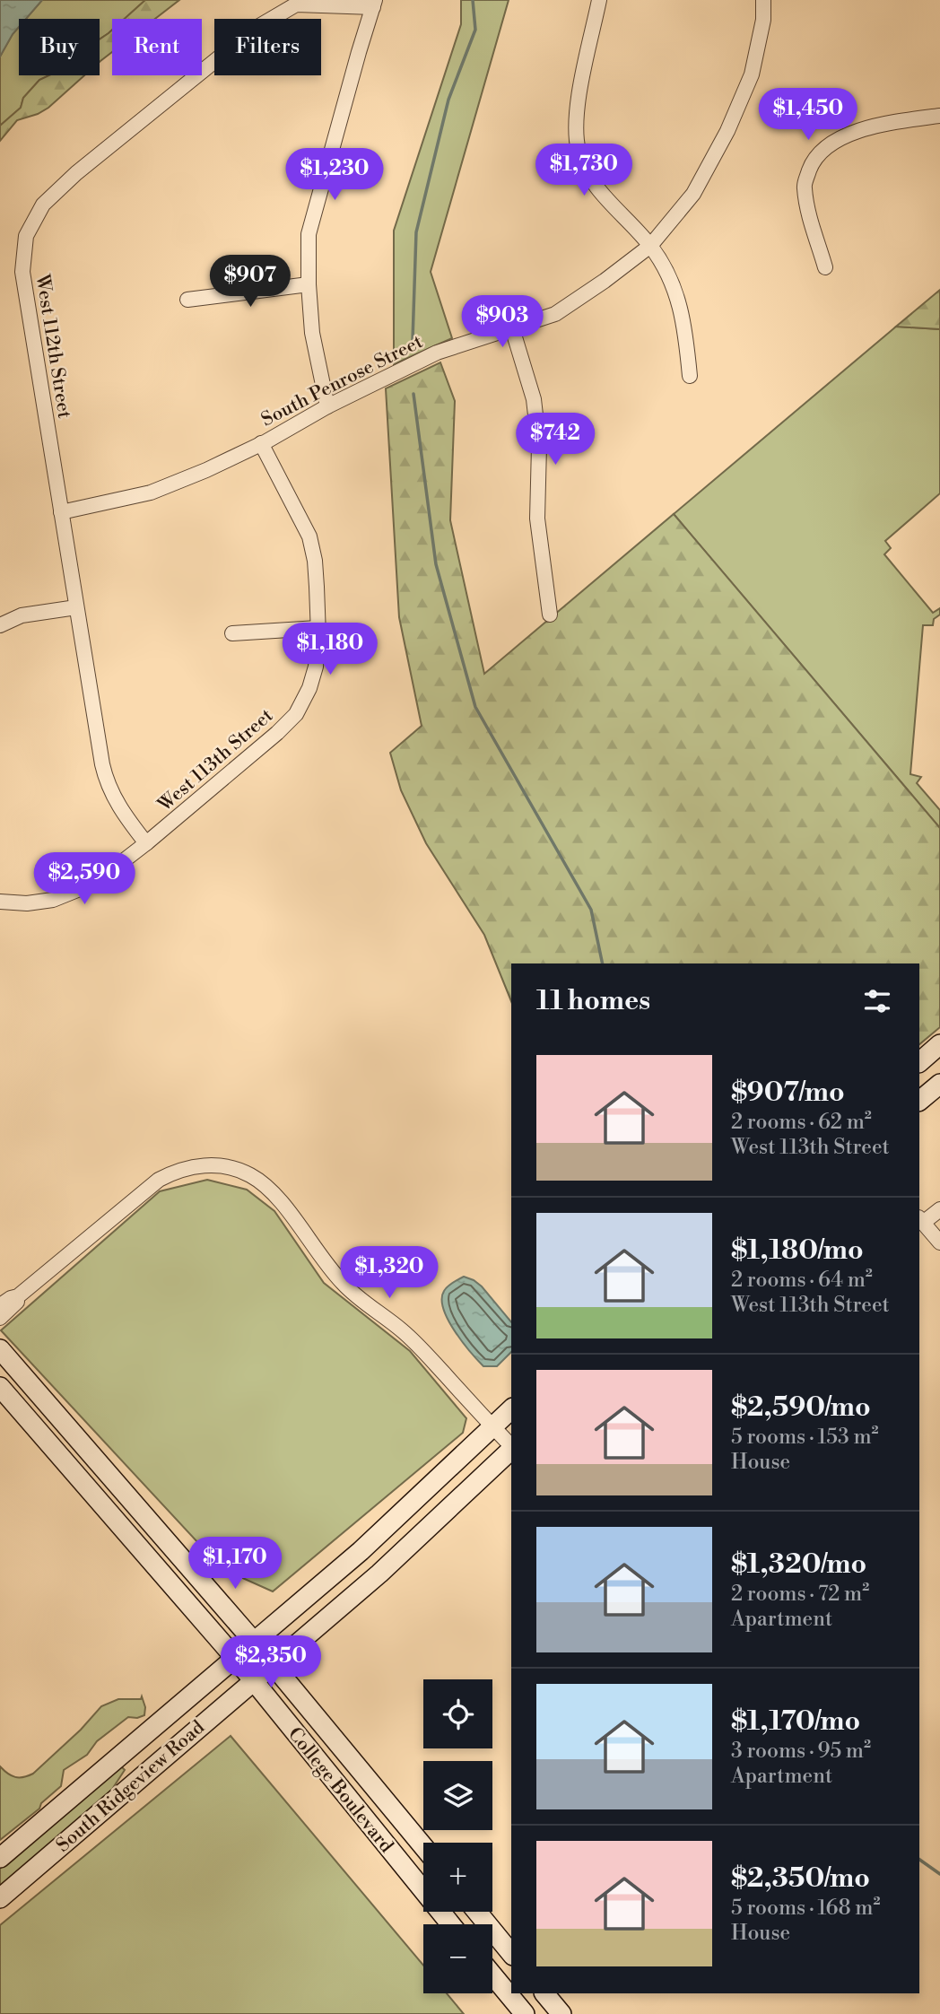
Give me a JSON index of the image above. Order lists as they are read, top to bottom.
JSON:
{
  "streets": {
    "main road": ["South Ridgeview Road", "College Boulevard"],
    "street": ["West 112th Street", "South Penrose Street", "West 113th Street"]
  },
  "crossings": [
    ["West 112th Street", "South Penrose Street"],
    ["West 112th Street", "West 113th Street"],
    ["South Penrose Street", "West 113th Street"],
    ["South Ridgeview Road", "College Boulevard"]
  ],
  "page": {
    "chip": ["Buy", "Rent", "Filters"],
    "price": [
      "$1,450",
      "$1,730",
      "$1,230",
      "$907",
      "$903",
      "$742",
      "$1,180",
      "$2,590",
      "$1,320",
      "$1,170",
      "$2,350"
    ],
    "heading": "11 homes",
    "list": [
      {
        "name": "$907/mo",
        "note": "2 rooms · 62 m² · West 113th Street"
      },
      {
        "name": "$1,180/mo",
        "note": "2 rooms · 64 m² · West 113th Street"
      },
      {
        "name": "$2,590/mo",
        "note": "5 rooms · 153 m² · House"
      },
      {
        "name": "$1,320/mo",
        "note": "2 rooms · 72 m² · Apartment"
      },
      {
        "name": "$1,170/mo",
        "note": "3 rooms · 95 m² · Apartment"
      },
      {
        "name": "$2,350/mo",
        "note": "5 rooms · 168 m² · House"
      }
    ],
    "map_buttons": ["+", "−"]
  }
}
